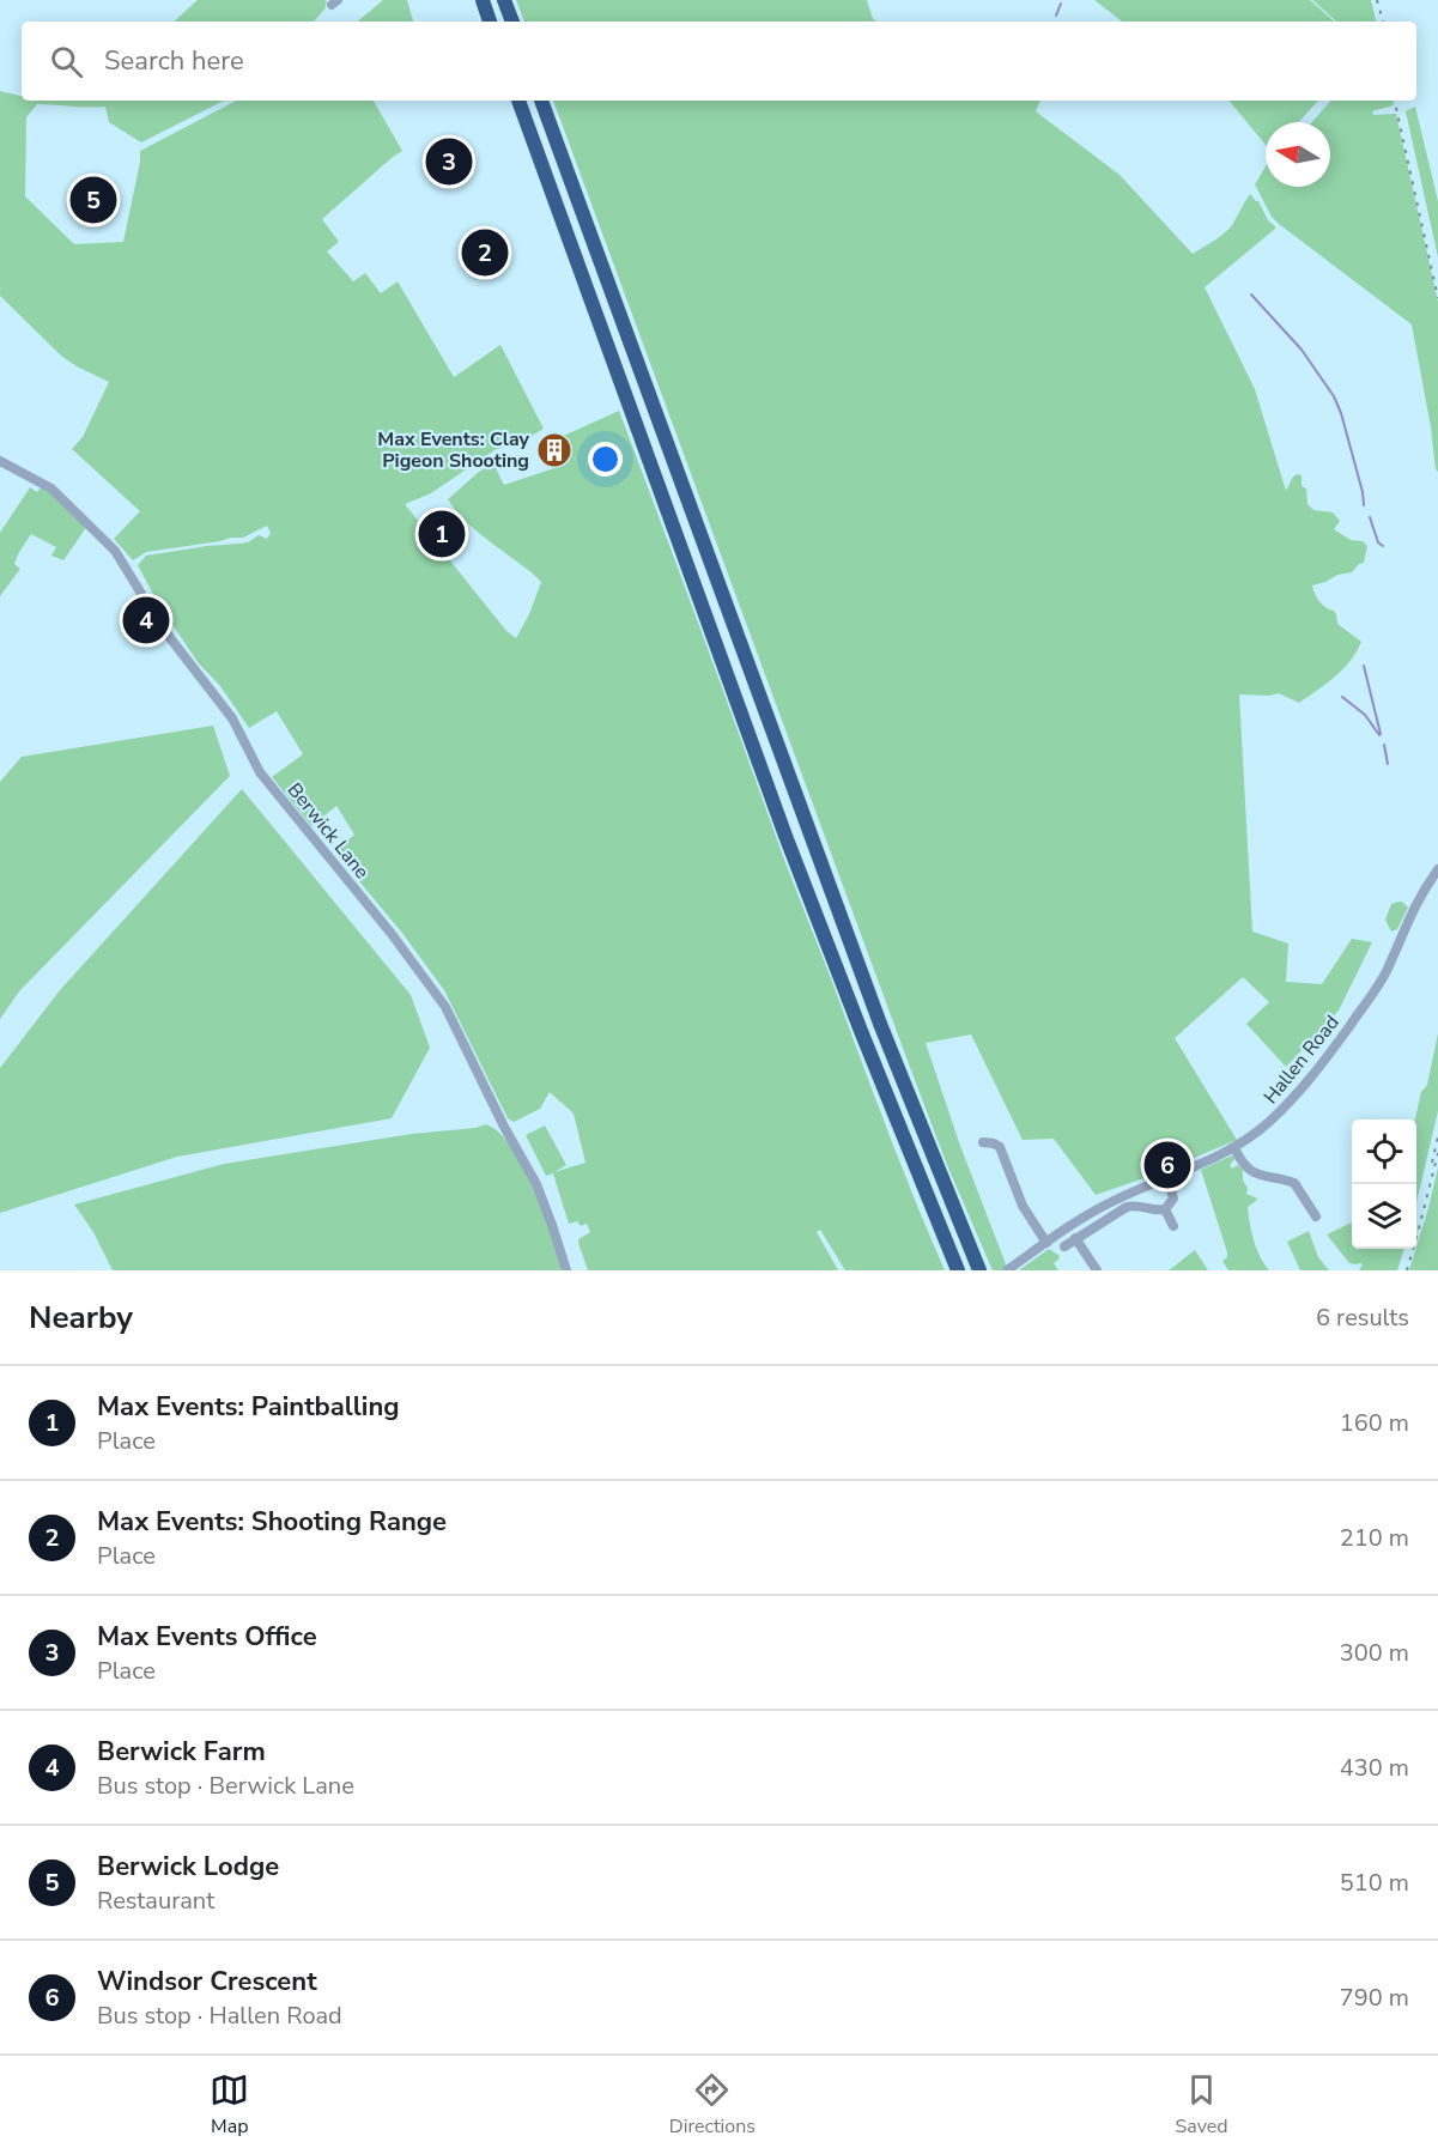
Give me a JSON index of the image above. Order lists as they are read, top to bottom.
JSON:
{
  "streets": {
    "street": ["Berwick Lane", "Hallen Road"]
  },
  "places": {
    "building": ["Max Events: Clay Pigeon Shooting"]
  },
  "north": "left",
  "page": {
    "search": "Search here",
    "pins": [
      "3",
      "5",
      "2",
      "1",
      "4",
      "6"
    ],
    "heading": ["Nearby", "6 results"],
    "list": [
      {
        "mark": "1",
        "name": "Max Events: Paintballing",
        "note": "Place",
        "value": "160 m"
      },
      {
        "mark": "2",
        "name": "Max Events: Shooting Range",
        "note": "Place",
        "value": "210 m"
      },
      {
        "mark": "3",
        "name": "Max Events Office",
        "note": "Place",
        "value": "300 m"
      },
      {
        "mark": "4",
        "name": "Berwick Farm",
        "note": "Bus stop · Berwick Lane",
        "value": "430 m"
      },
      {
        "mark": "5",
        "name": "Berwick Lodge",
        "note": "Restaurant",
        "value": "510 m"
      },
      {
        "mark": "6",
        "name": "Windsor Crescent",
        "note": "Bus stop · Hallen Road",
        "value": "790 m"
      }
    ],
    "nav": ["Map", "Directions", "Saved"]
  }
}
